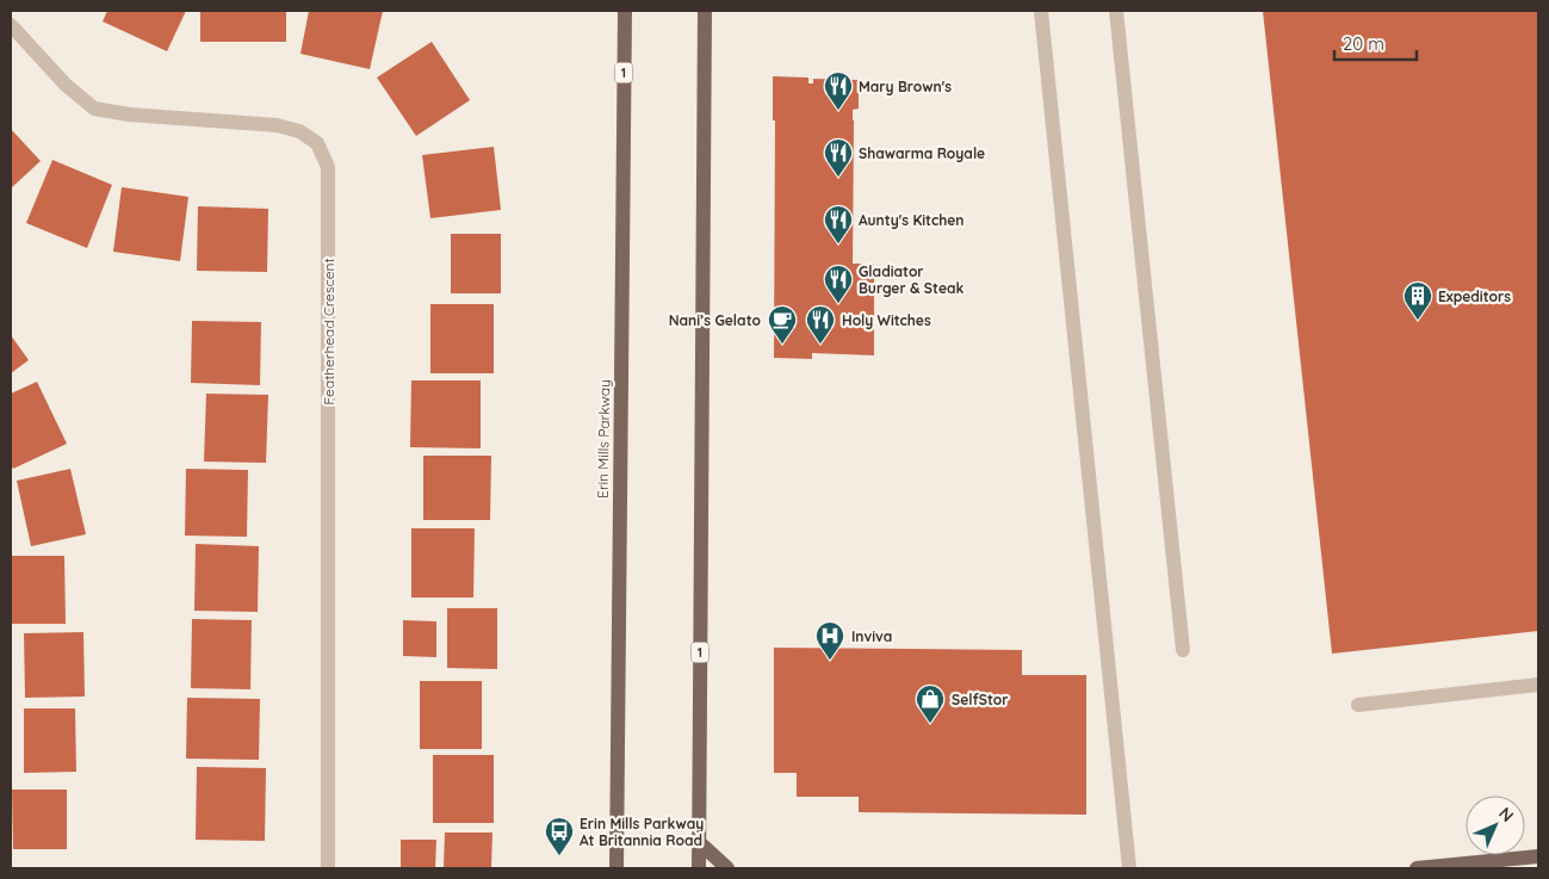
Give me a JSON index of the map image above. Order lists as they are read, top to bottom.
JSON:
{
  "streets": {
    "main road": ["1", "Erin Mills Parkway"],
    "street": ["Featherhead Crescent"]
  },
  "places": {
    "restaurant": [
      "Mary Brown's",
      "Shawarma Royale",
      "Aunty's Kitchen",
      "Gladiator Burger & Steak",
      "Holy Witches"
    ],
    "building": ["Expeditors"],
    "cafe": ["Nani’s Gelato"],
    "hospital": ["Inviva"],
    "shop": ["SelfStor"],
    "bus stop": ["Erin Mills Parkway At Britannia Road"]
  },
  "scale_bar": "20 m",
  "north": "top right"
}
